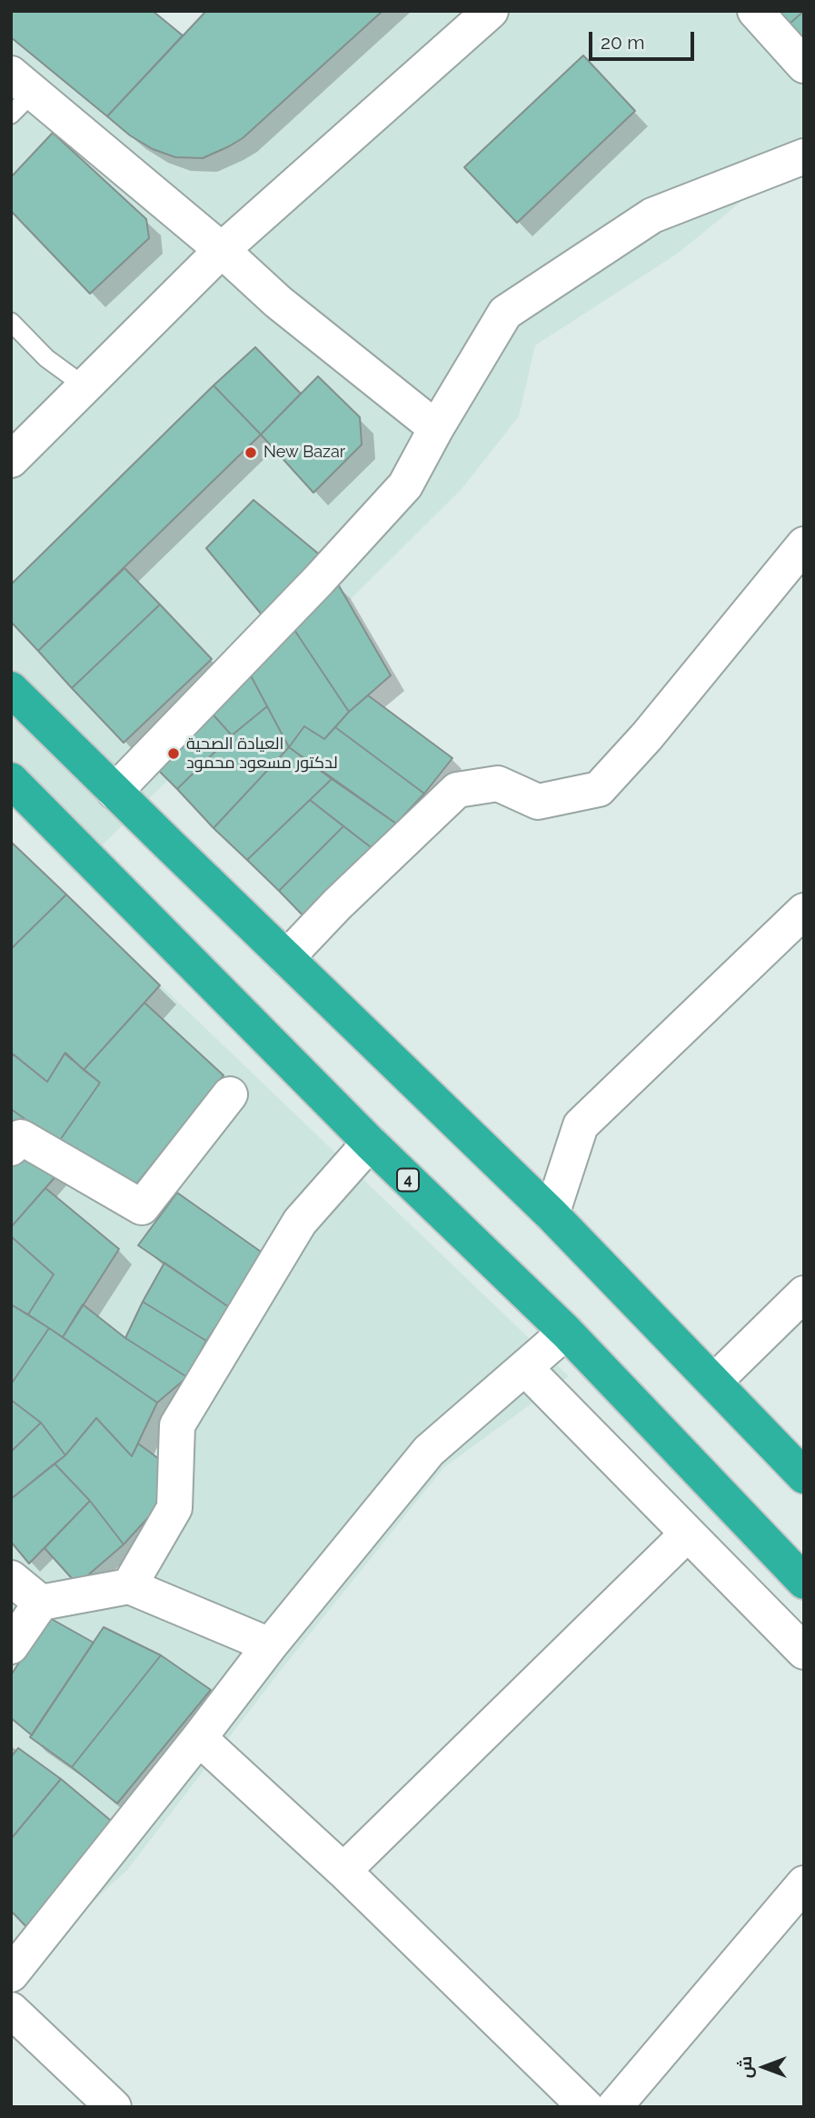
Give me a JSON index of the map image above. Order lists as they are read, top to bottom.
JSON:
{
  "streets": {
    "highway": ["4"]
  },
  "places": ["New Bazar", "العيادة الصحية لدكتور مسعود محمود"],
  "scale_bar": "20 m",
  "north": "left"
}
